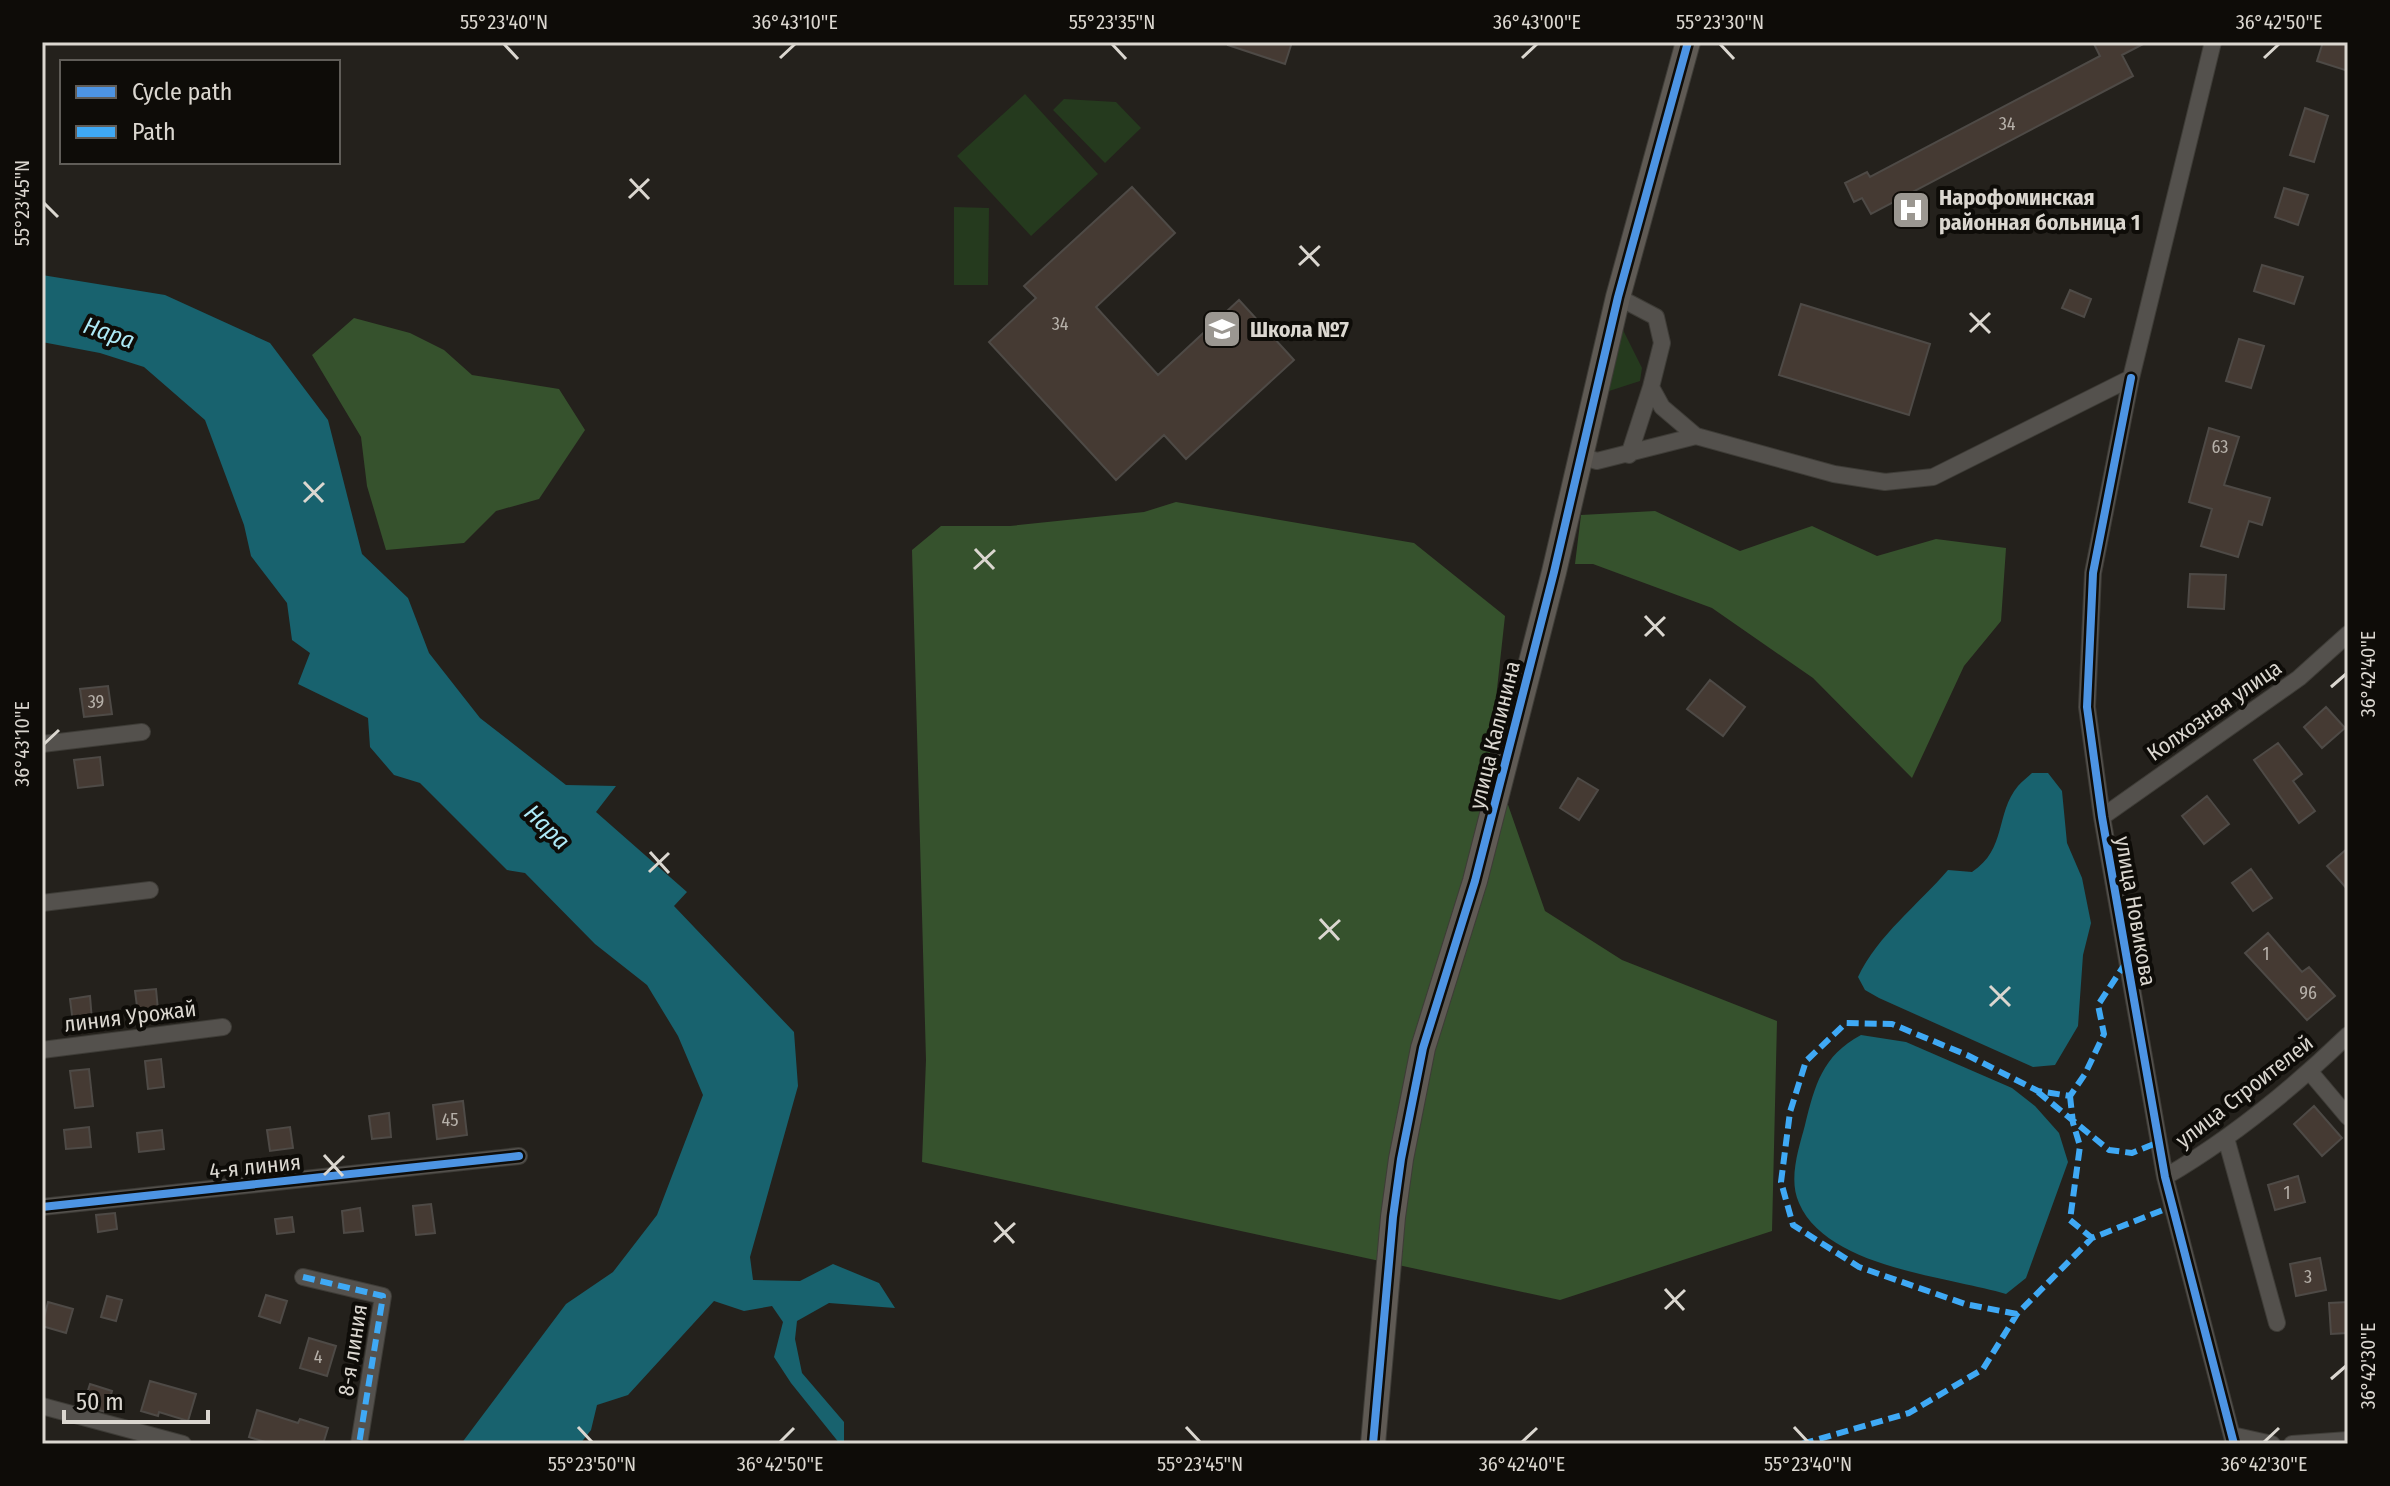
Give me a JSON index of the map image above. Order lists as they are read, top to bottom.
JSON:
{
  "streets": {
    "street": [
      "Колхозная улица",
      "улица Калинина",
      "улица Новикова",
      "линия Урожай",
      "улица Строителей",
      "4-я линия",
      "8-я линия"
    ]
  },
  "crossings": [
    ["Колхозная улица", "улица Новикова"],
    ["улица Новикова", "улица Строителей"]
  ],
  "water": ["Нара"],
  "places": {
    "hospital": ["Нарофоминская районная больница 1"],
    "school or university": ["Школа №7"]
  },
  "house_numbers": [
    "34",
    "34",
    "63",
    "39",
    "1",
    "96",
    "45",
    "1",
    "3",
    "4"
  ],
  "legend": ["Cycle path", "Path"],
  "scale_bar": "50 m",
  "coordinates": [
    "55°23'40\"N",
    "36°43'10\"E",
    "55°23'35\"N",
    "36°43'00\"E",
    "55°23'30\"N",
    "36°42'50\"E",
    "55°23'45\"N",
    "36°42'40\"E",
    "36°42'30\"E",
    "55°23'50\"N"
  ]
}
